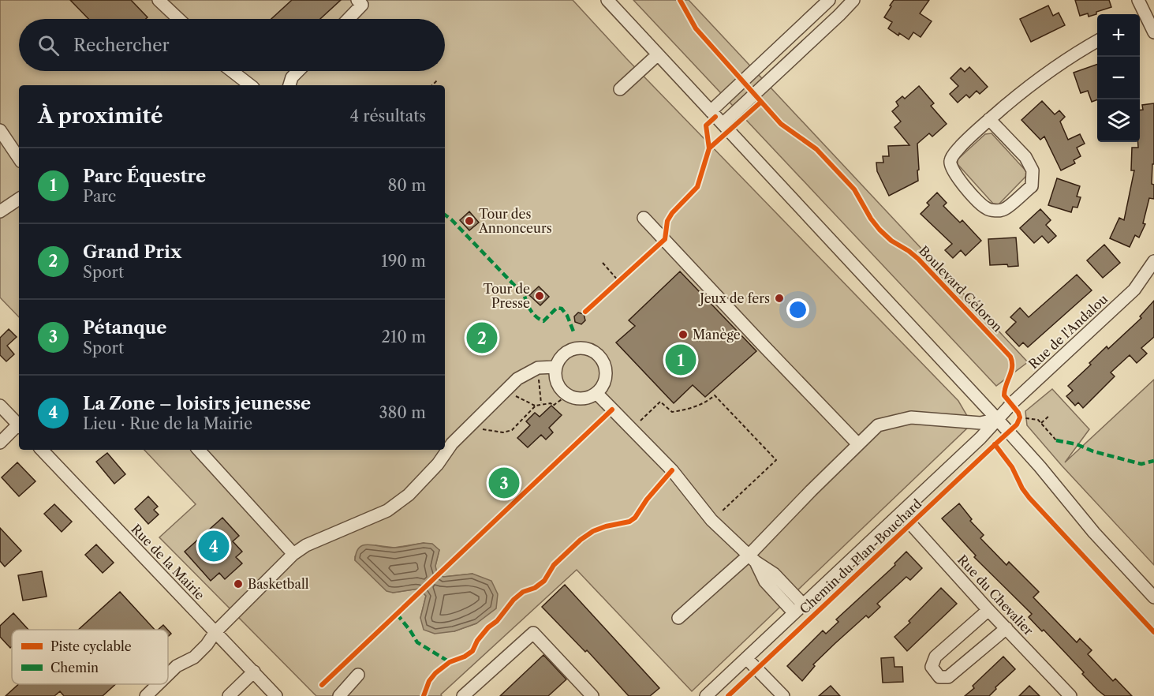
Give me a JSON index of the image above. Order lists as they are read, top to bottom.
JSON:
{
  "streets": {
    "street": [
      "Rue de l'Andalou",
      "Chemin du Plan-Bouchard",
      "Rue de la Mairie",
      "Rue du Chevalier"
    ],
    "cycle path": ["Boulevard Céloron"]
  },
  "crossings": [
    ["Rue de l'Andalou", "Chemin du Plan-Bouchard"],
    ["Chemin du Plan-Bouchard", "Rue du Chevalier"]
  ],
  "places": [
    "Tour des Annonceurs",
    "Tour de Presse",
    "Jeux de fers",
    "Manège",
    "Basketball"
  ],
  "legend": ["Piste cyclable", "Chemin"],
  "page": {
    "map_buttons": ["+", "−"],
    "search": "Rechercher",
    "heading": ["À proximité", "4 résultats"],
    "list": [
      {
        "mark": "1",
        "name": "Parc Équestre",
        "note": "Parc",
        "value": "80 m"
      },
      {
        "mark": "2",
        "name": "Grand Prix",
        "note": "Sport",
        "value": "190 m"
      },
      {
        "mark": "3",
        "name": "Pétanque",
        "note": "Sport",
        "value": "210 m"
      },
      {
        "mark": "4",
        "name": "La Zone – loisirs jeunesse",
        "note": "Lieu · Rue de la Mairie",
        "value": "380 m"
      }
    ],
    "pins": [
      "2",
      "1",
      "3",
      "4"
    ]
  }
}
